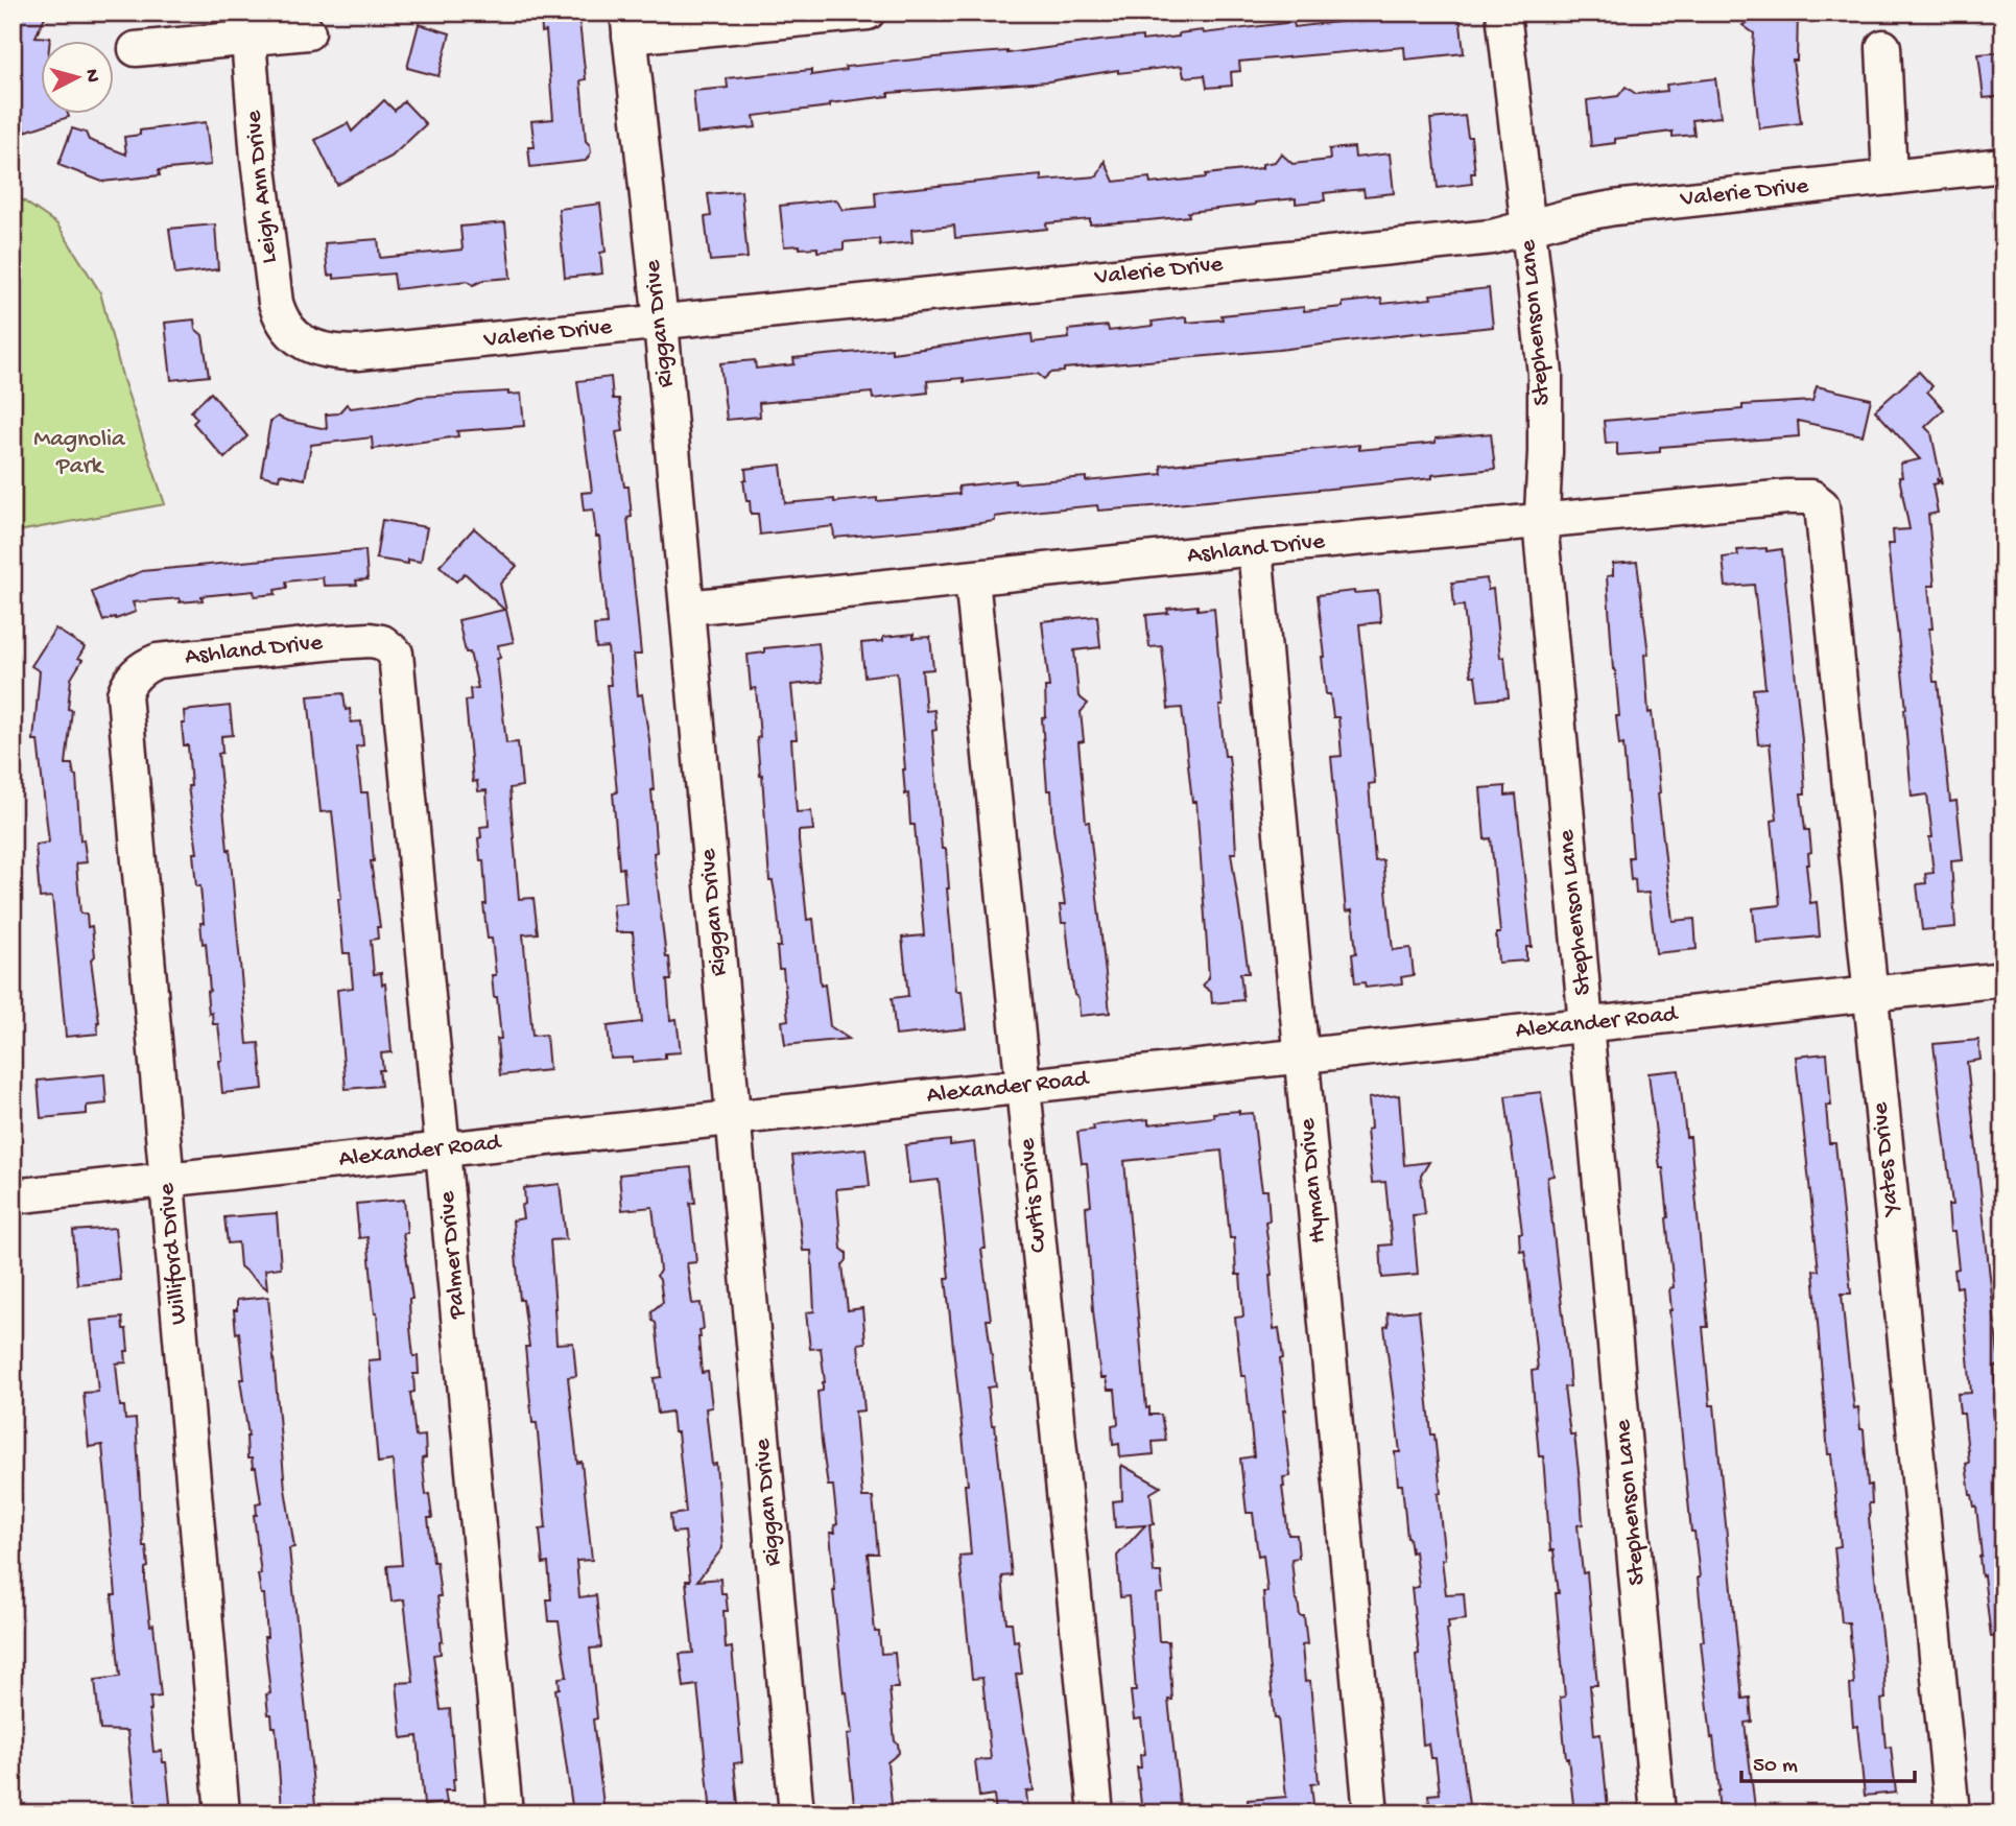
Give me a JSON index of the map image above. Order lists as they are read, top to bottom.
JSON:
{
  "streets": {
    "street": [
      "Leigh Ann Drive",
      "Valerie Drive",
      "Stephenson Lane",
      "Riggan Drive",
      "Ashland Drive",
      "Alexander Road",
      "Yates Drive",
      "Hyman Drive",
      "Curtis Drive",
      "Williford Drive",
      "Palmer Drive"
    ]
  },
  "crossings": [
    ["Leigh Ann Drive", "Valerie Drive"],
    ["Valerie Drive", "Stephenson Lane"],
    ["Valerie Drive", "Riggan Drive"],
    ["Stephenson Lane", "Ashland Drive"],
    ["Stephenson Lane", "Alexander Road"],
    ["Riggan Drive", "Ashland Drive"],
    ["Riggan Drive", "Alexander Road"],
    ["Ashland Drive", "Yates Drive"],
    ["Ashland Drive", "Hyman Drive"],
    ["Ashland Drive", "Curtis Drive"],
    ["Ashland Drive", "Williford Drive"],
    ["Ashland Drive", "Palmer Drive"],
    ["Alexander Road", "Yates Drive"],
    ["Alexander Road", "Hyman Drive"],
    ["Alexander Road", "Curtis Drive"],
    ["Alexander Road", "Williford Drive"],
    ["Alexander Road", "Palmer Drive"]
  ],
  "parks": ["Magnolia Park"],
  "scale_bar": "50 m",
  "north": "right"
}
